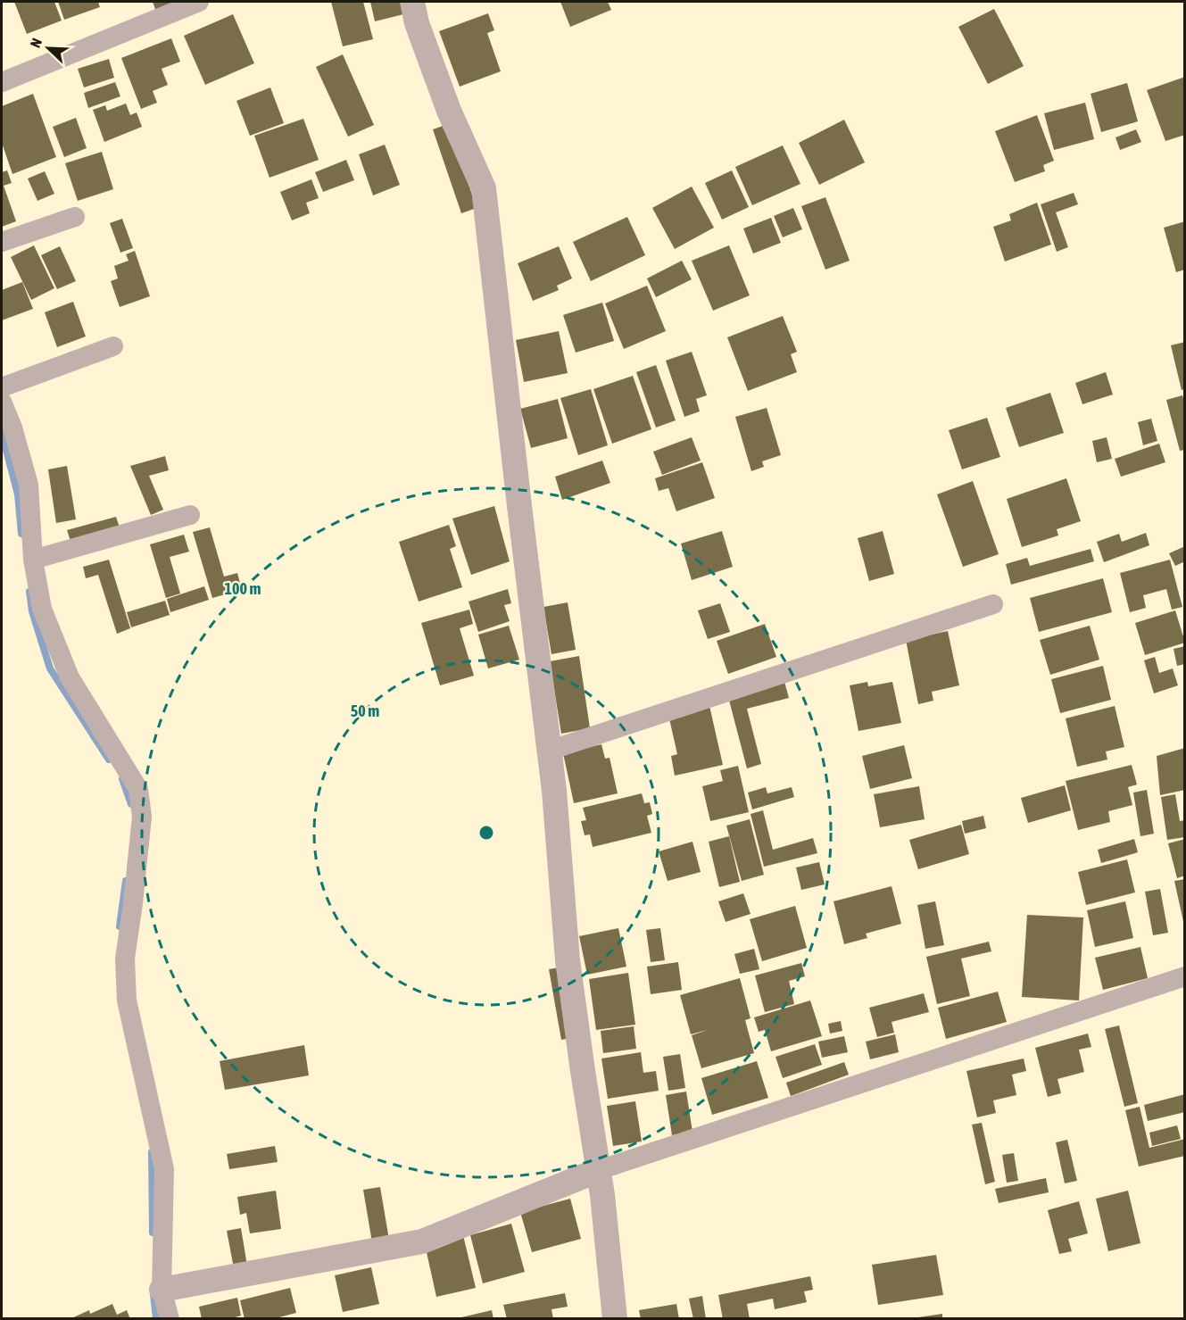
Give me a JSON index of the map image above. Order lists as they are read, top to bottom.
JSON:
{
  "north": "top left",
  "rings": ["100 m", "50 m"]
}
